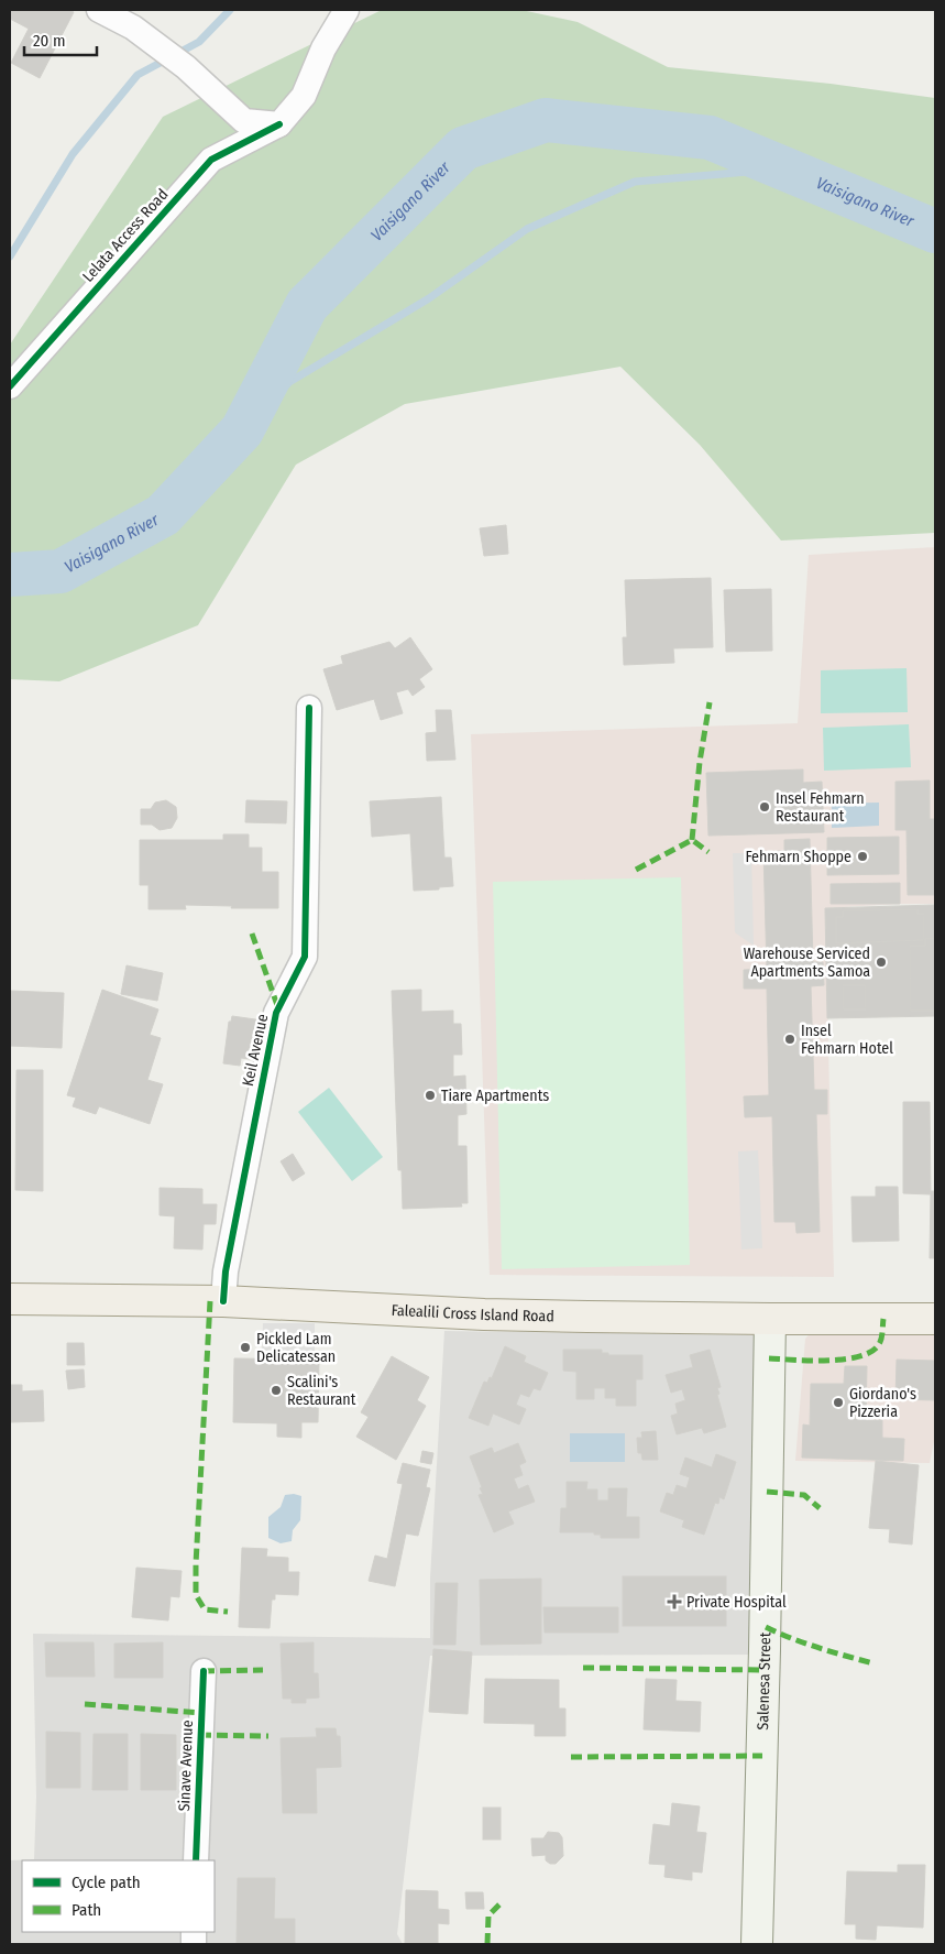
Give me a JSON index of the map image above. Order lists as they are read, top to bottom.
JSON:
{
  "streets": {
    "main road": ["Falealili Cross Island Road", "Salenesa Street"],
    "street": ["Lelata Access Road", "Keil Avenue", "Sinave Avenue"]
  },
  "crossings": [
    ["Keil Avenue", "Falealili Cross Island Road"],
    ["Falealili Cross Island Road", "Salenesa Street"]
  ],
  "water": ["Vaisigano River"],
  "places": {
    "other": [
      "Insel Fehmarn Restaurant",
      "Fehmarn Shoppe",
      "Warehouse Serviced Apartments Samoa",
      "Insel Fehmarn Hotel",
      "Tiare Apartments",
      "Pickled Lam Delicatessan",
      "Scalini's Restaurant",
      "Giordano's Pizzeria"
    ],
    "health": ["Private Hospital"]
  },
  "legend": ["Cycle path", "Path"],
  "scale_bar": "20 m"
}
